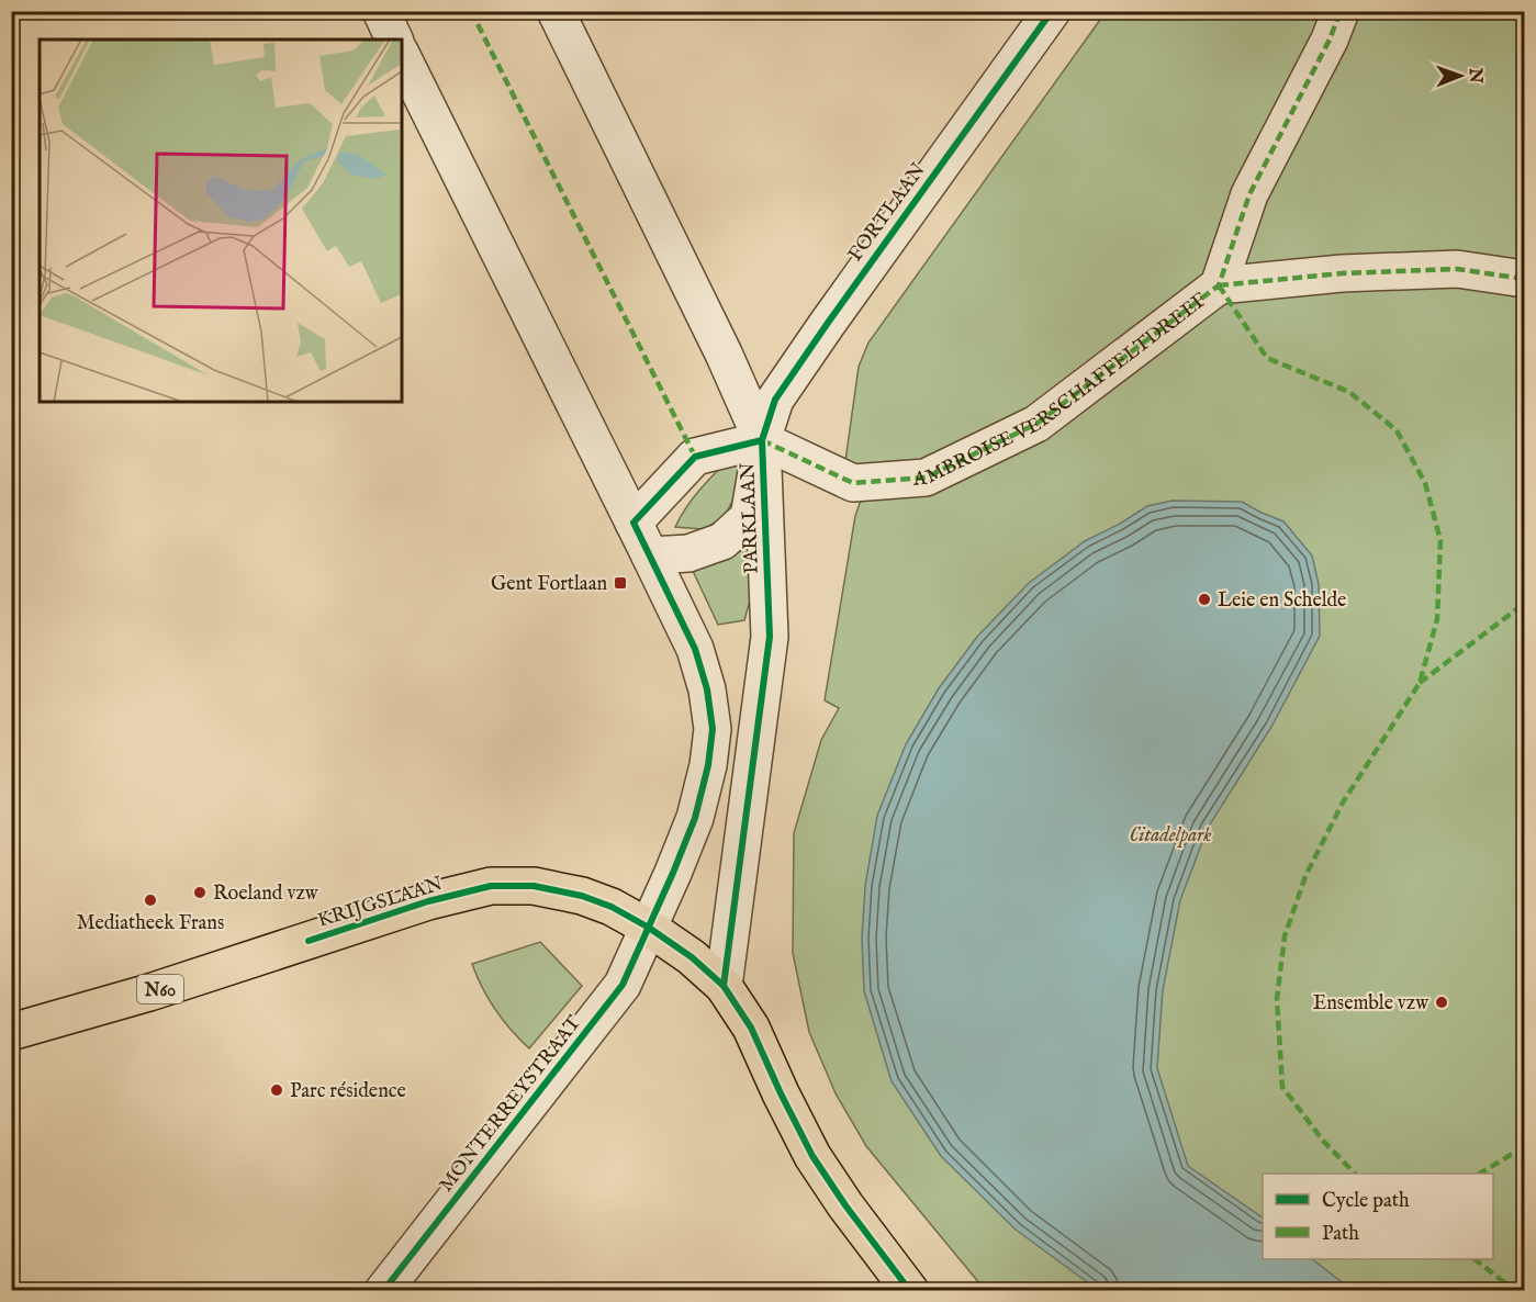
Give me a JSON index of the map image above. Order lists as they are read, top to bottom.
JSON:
{
  "streets": {
    "main road": ["KRIJGSLAAN", "N60"],
    "street": [
      "FORTLAAN",
      "AMBROISE VERSCHAFFELTDREEF",
      "PARKLAAN",
      "MONTERREYSTRAAT"
    ]
  },
  "crossings": [
    ["FORTLAAN", "AMBROISE VERSCHAFFELTDREEF"],
    ["FORTLAAN", "PARKLAAN"],
    ["AMBROISE VERSCHAFFELTDREEF", "PARKLAAN"],
    ["PARKLAAN", "N60"],
    ["KRIJGSLAAN", "N60"],
    ["KRIJGSLAAN", "MONTERREYSTRAAT"],
    ["N60", "MONTERREYSTRAAT"]
  ],
  "parks": ["Citadelpark"],
  "places": {
    "transit": ["Gent Fortlaan"],
    "other": [
      "Leie en Schelde",
      "Roeland vzw",
      "Mediatheek Frans",
      "Ensemble vzw",
      "Parc résidence"
    ]
  },
  "legend": ["Cycle path", "Path"],
  "north": "right"
}
